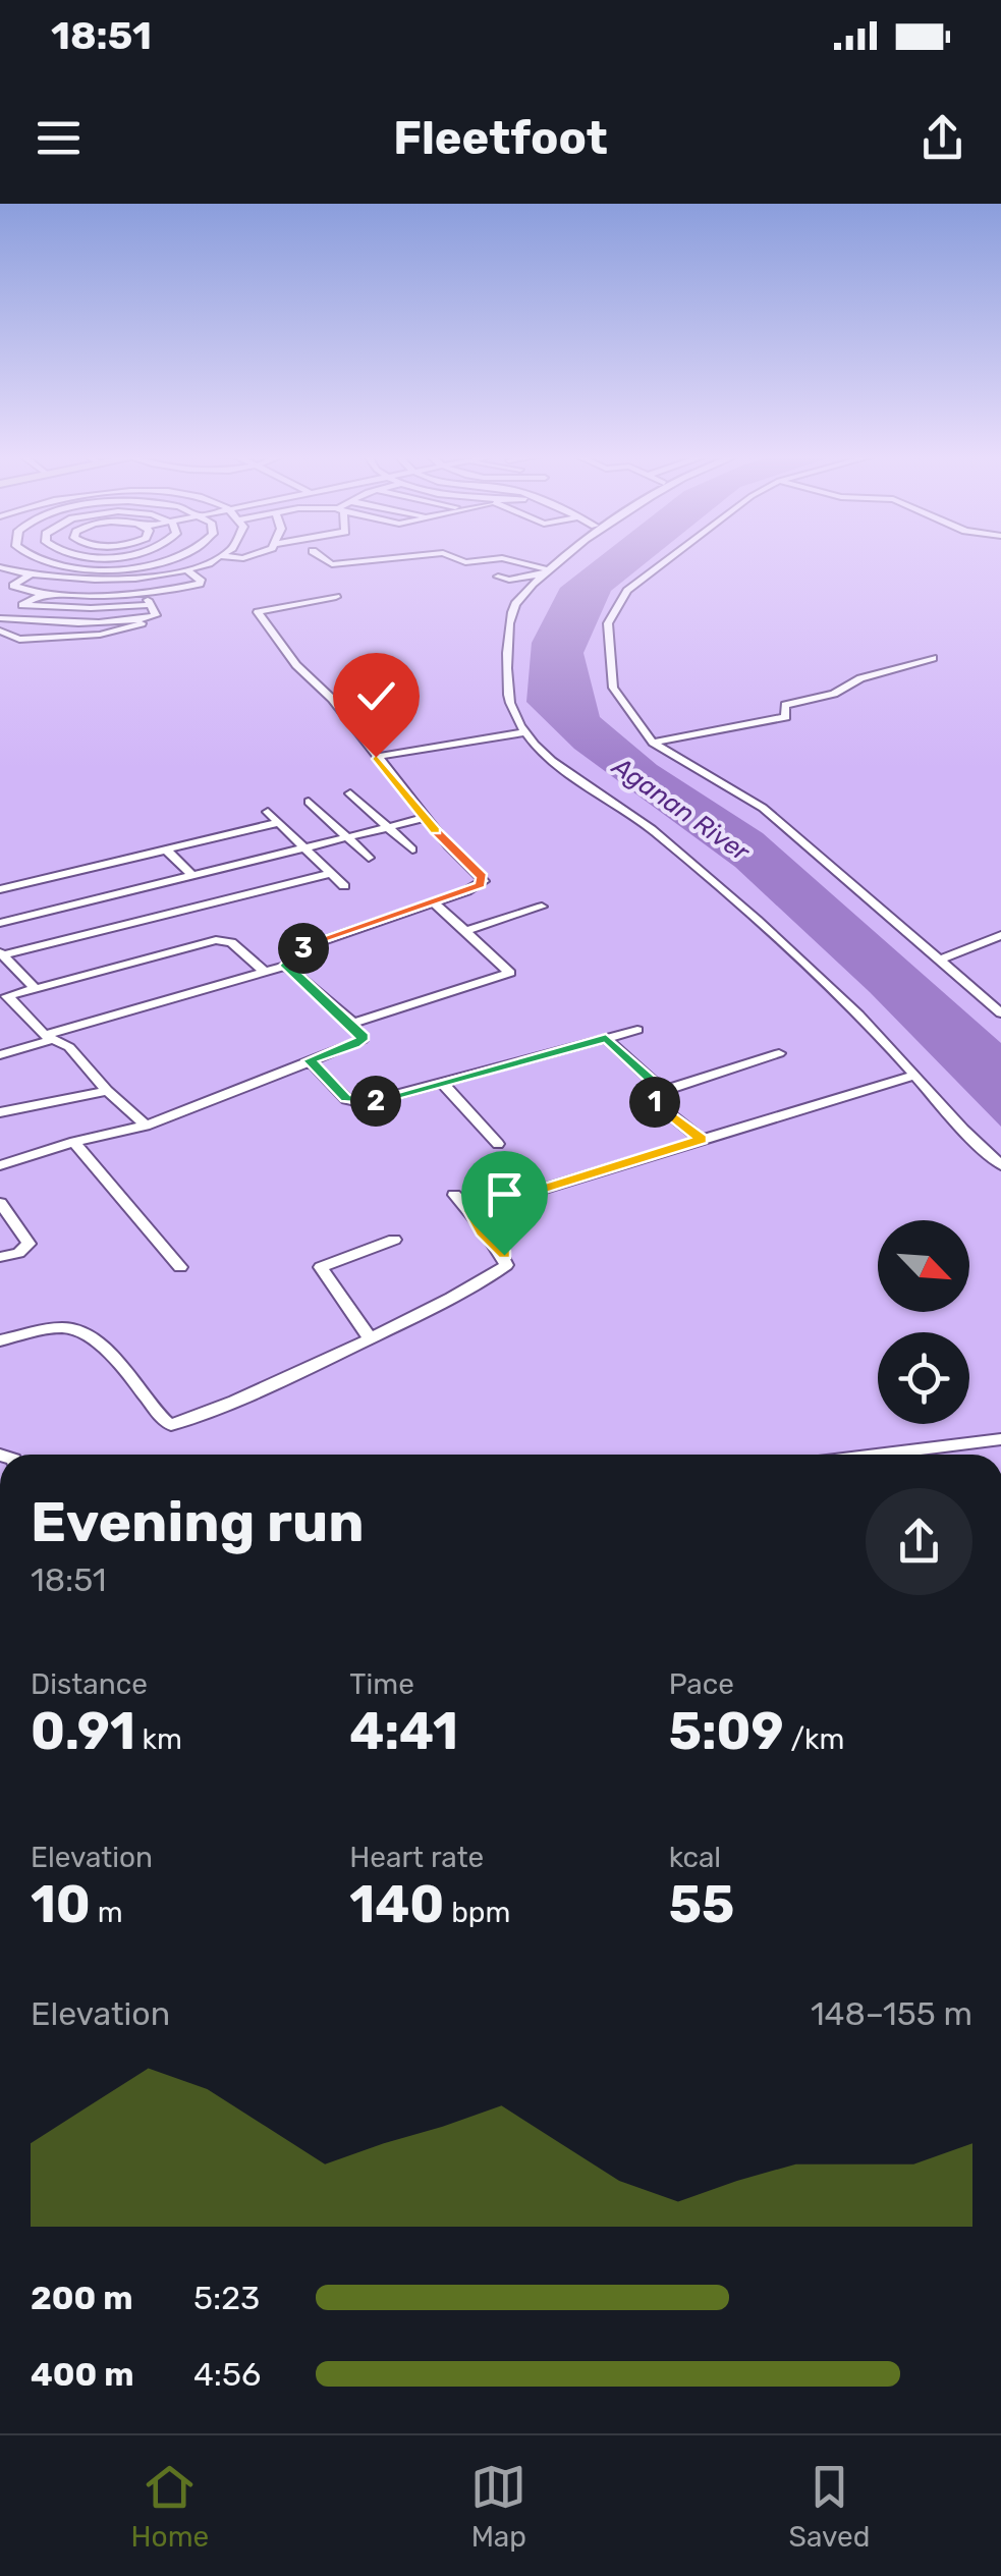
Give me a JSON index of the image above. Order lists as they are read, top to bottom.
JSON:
{
  "water": ["Aganan River"],
  "north": "bottom right",
  "page": {
    "status": "18:51",
    "header": "Fleetfoot",
    "pins": ["3", "2", "1"],
    "heading": ["Evening run", "18:51"],
    "stats": [
      ["Distance", "0.91 km"],
      ["Time", "4:41"],
      ["Pace", "5:09 /km"],
      ["Elevation", "10 m"],
      ["Heart rate", "140 bpm"],
      ["kcal", "55"]
    ],
    "chart": ["Elevation", "148–155 m"],
    "list": [
      {
        "name": "200 m",
        "note": "5:23"
      },
      {
        "name": "400 m",
        "note": "4:56"
      }
    ],
    "tabs": ["Home", "Map", "Saved"]
  }
}
